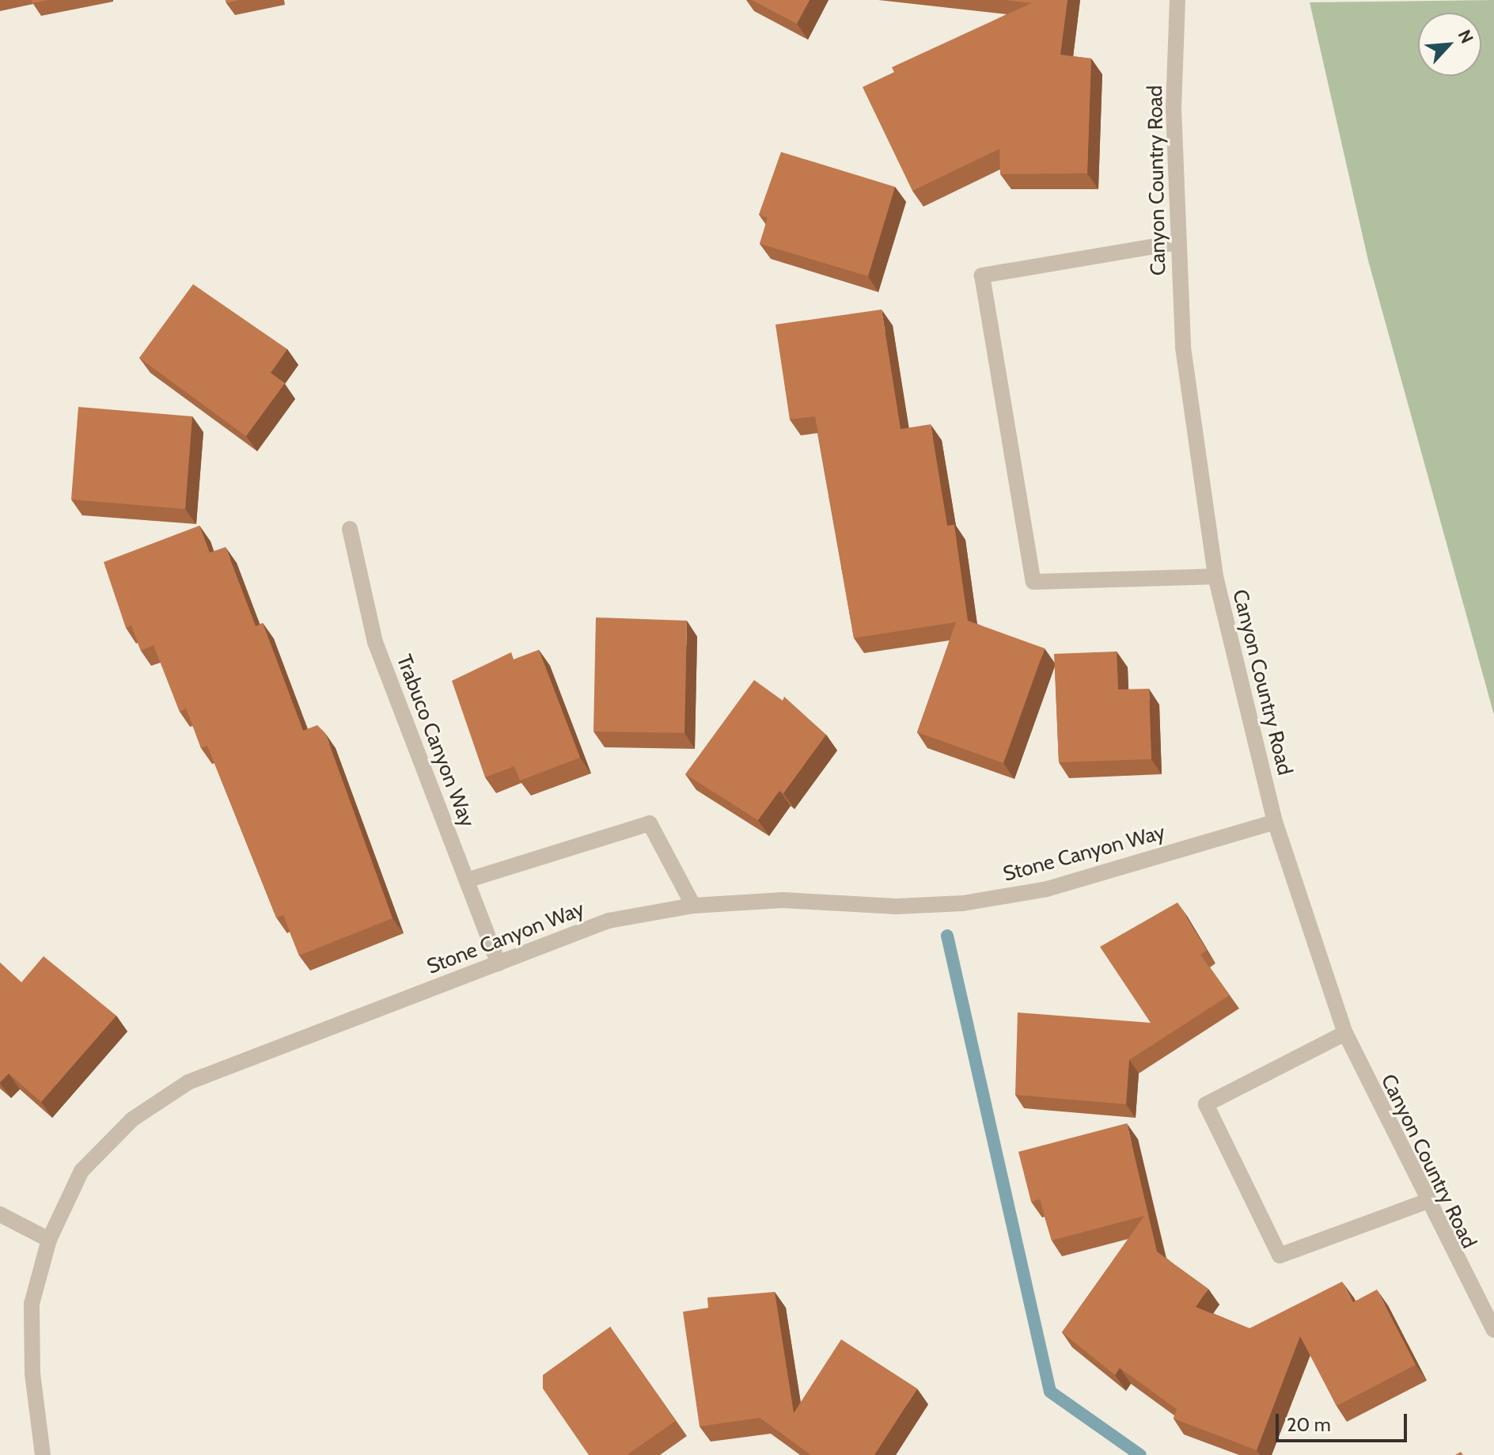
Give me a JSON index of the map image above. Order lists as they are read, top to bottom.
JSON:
{
  "streets": {
    "street": ["Canyon Country Road", "Trabuco Canyon Way", "Stone Canyon Way"]
  },
  "crossings": [
    ["Canyon Country Road", "Stone Canyon Way"],
    ["Trabuco Canyon Way", "Stone Canyon Way"]
  ],
  "scale_bar": "20 m",
  "north": "top right"
}
